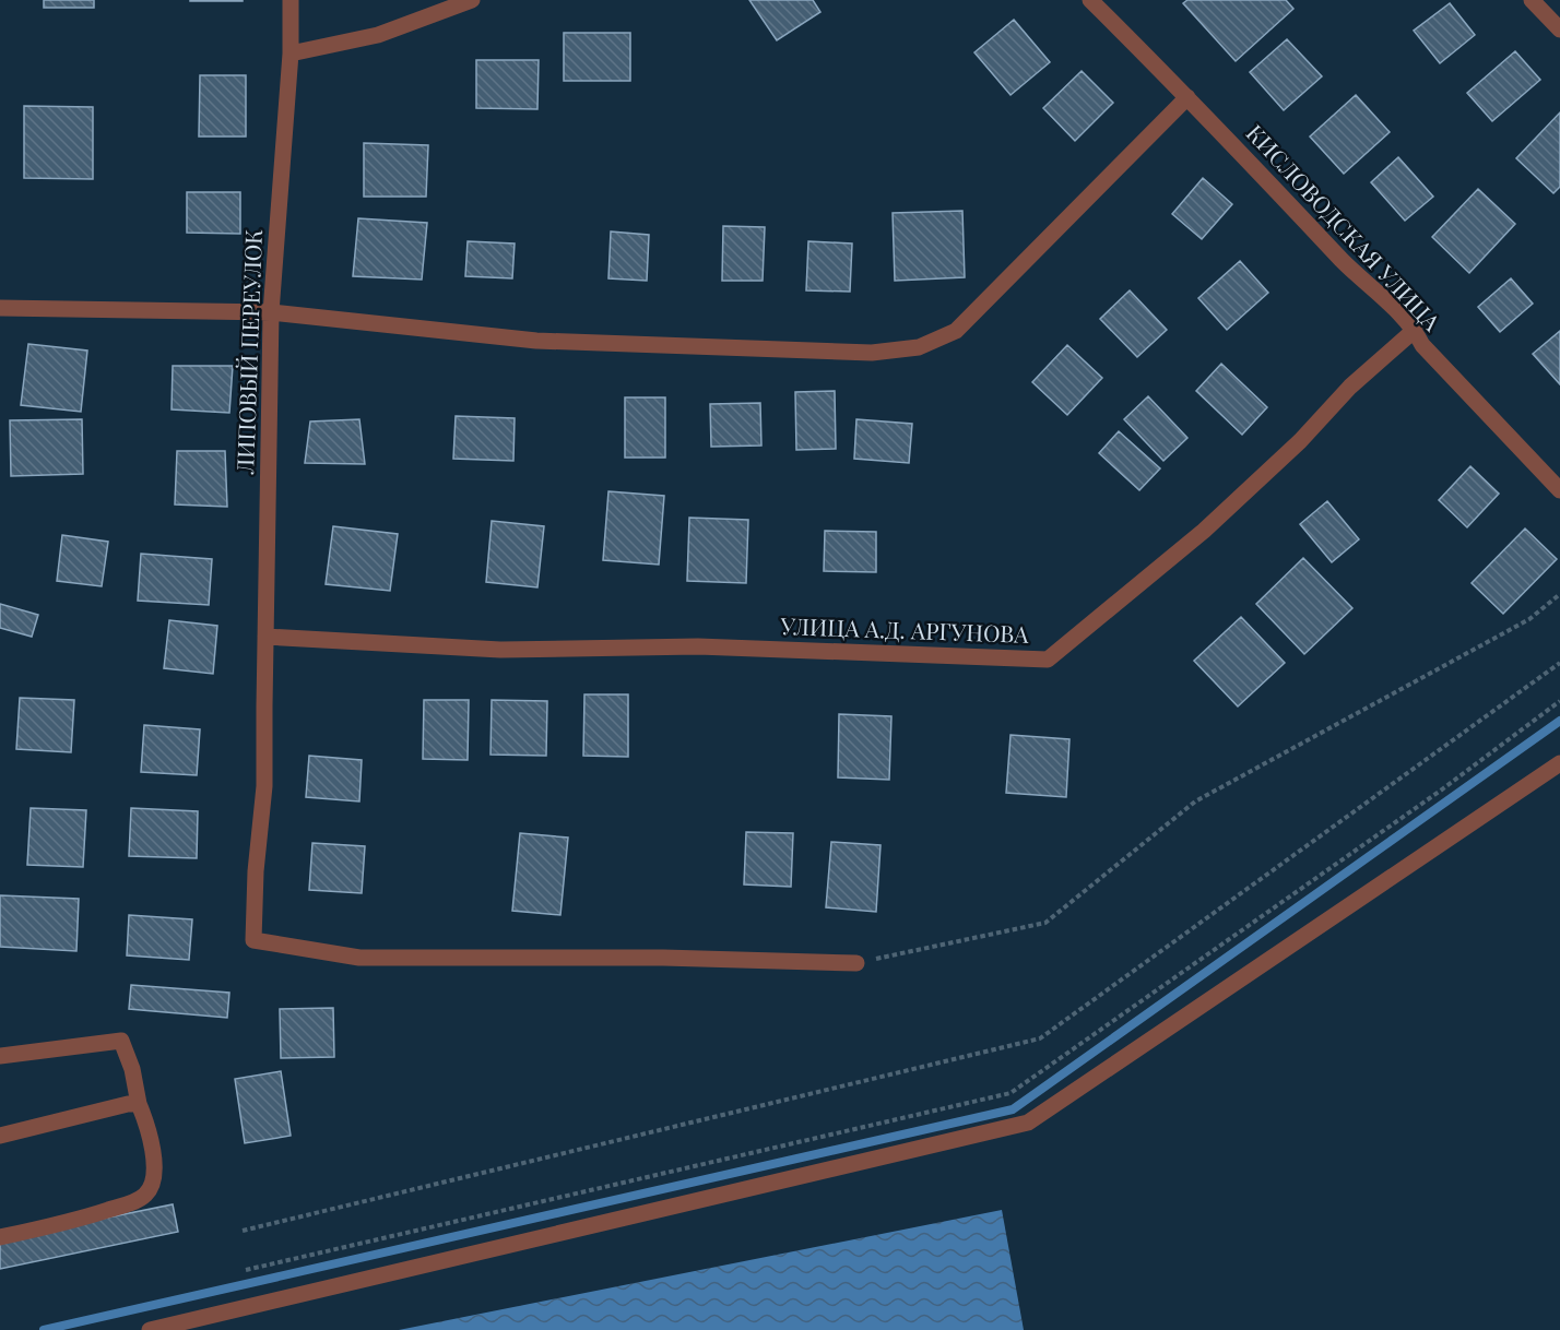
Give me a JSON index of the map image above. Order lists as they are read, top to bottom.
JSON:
{
  "streets": {
    "street": ["КИСЛОВОДСКАЯ УЛИЦА", "ЛИПОВЫЙ ПЕРЕУЛОК", "УЛИЦА А.Д. АРГУНОВА"]
  },
  "crossings": [
    ["КИСЛОВОДСКАЯ УЛИЦА", "УЛИЦА А.Д. АРГУНОВА"],
    ["ЛИПОВЫЙ ПЕРЕУЛОК", "УЛИЦА А.Д. АРГУНОВА"]
  ]
}
